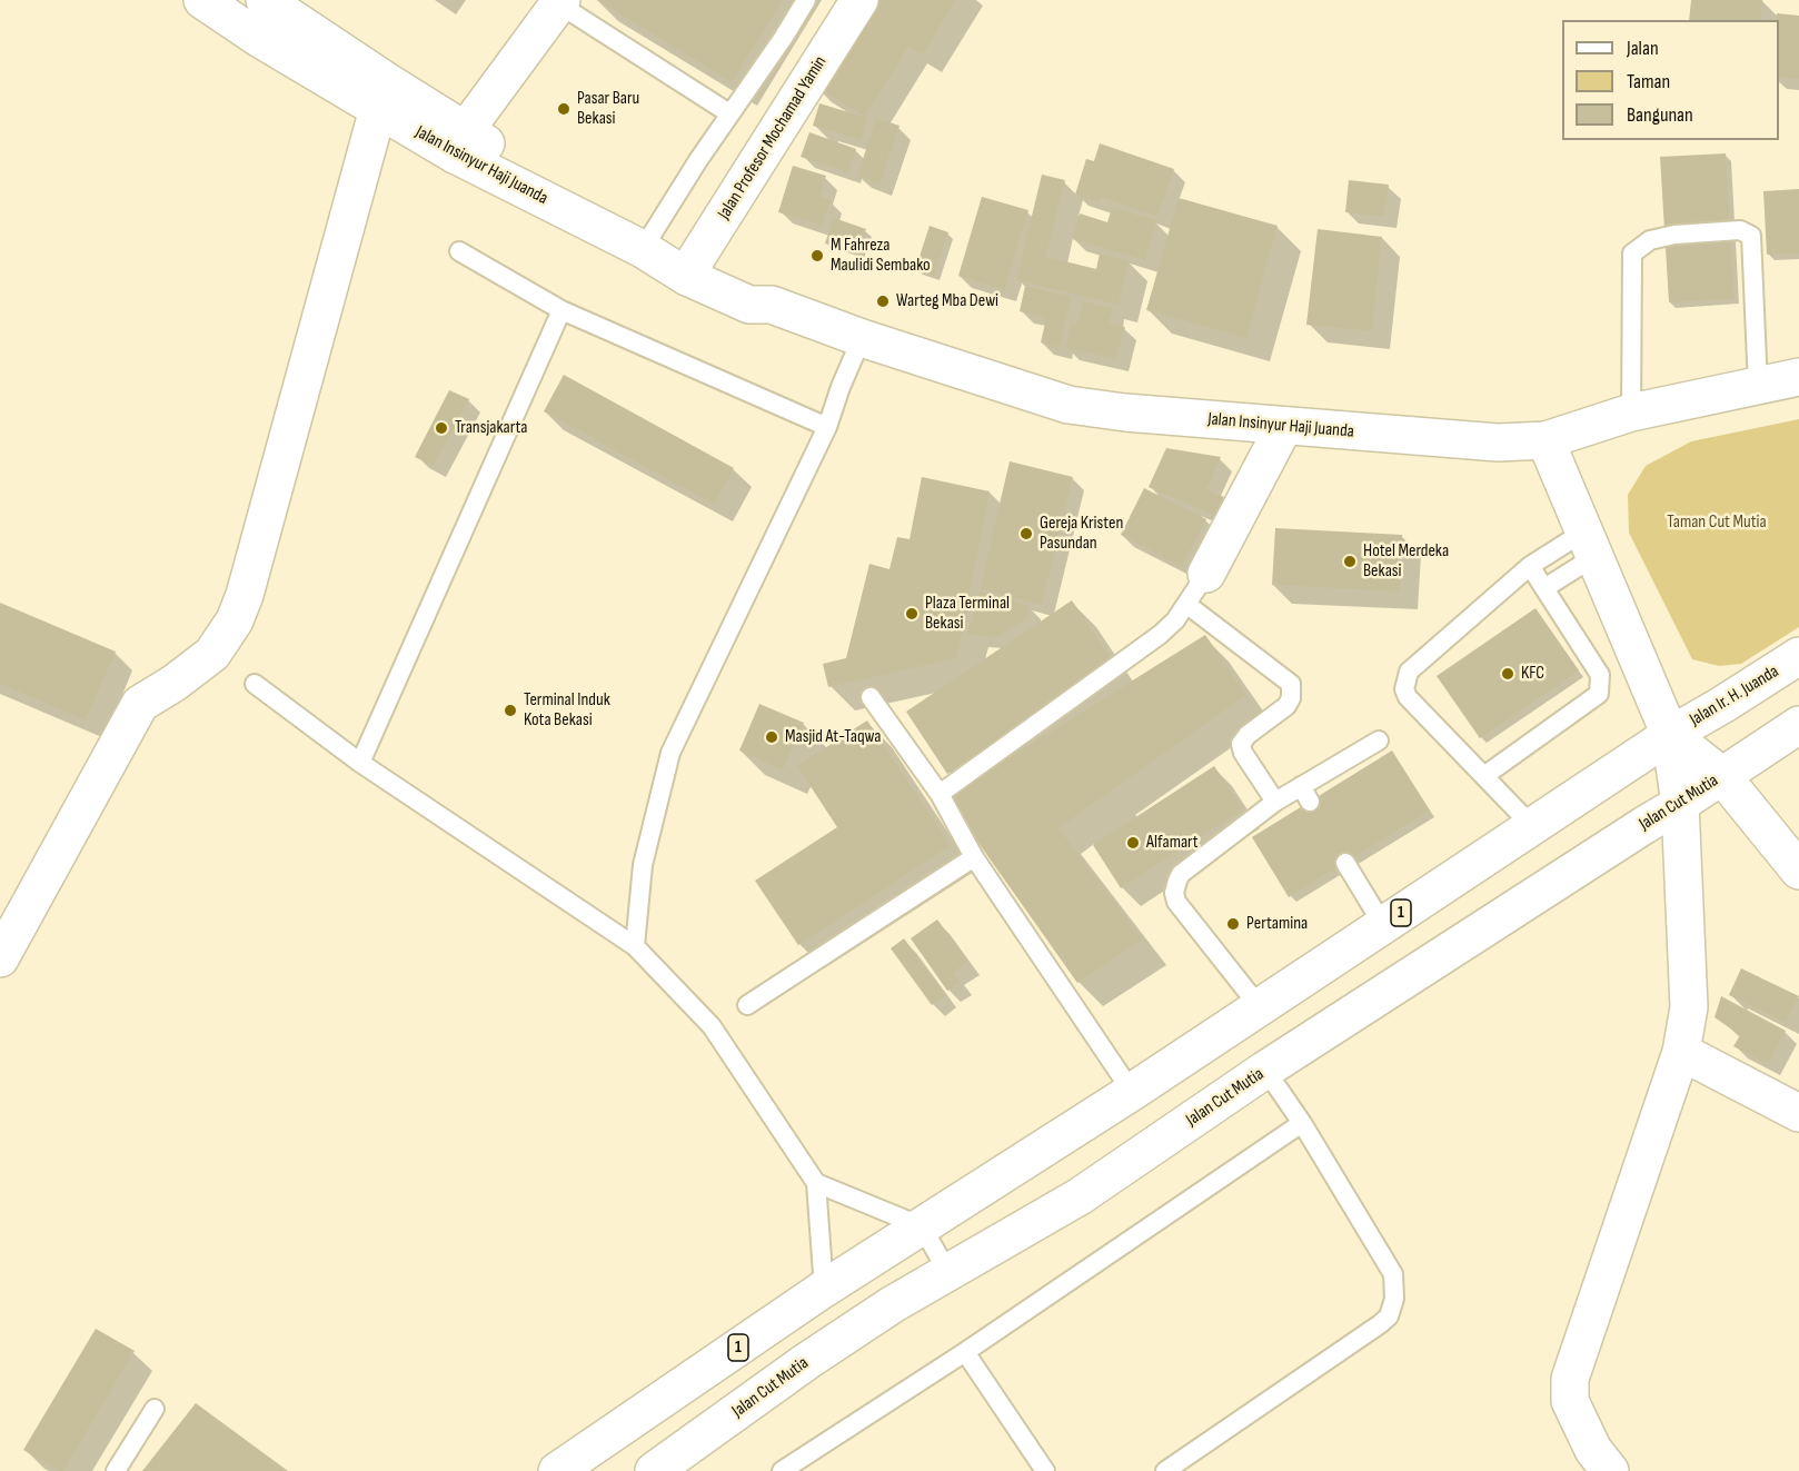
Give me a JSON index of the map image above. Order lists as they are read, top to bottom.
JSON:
{
  "streets": {
    "main road": [
      "Jalan Profesor Mochamad Yamin",
      "Jalan Insinyur Haji Juanda",
      "Jalan Ir. H. Juanda",
      "Jalan Cut Mutia",
      "1"
    ]
  },
  "crossings": [
    ["Jalan Profesor Mochamad Yamin", "Jalan Insinyur Haji Juanda"],
    ["Jalan Ir. H. Juanda", "1"]
  ],
  "parks": ["Taman Cut Mutia"],
  "places": [
    "Pasar Baru Bekasi",
    "M Fahreza Maulidi Sembako",
    "Warteg Mba Dewi",
    "Transjakarta",
    "Gereja Kristen Pasundan",
    "Hotel Merdeka Bekasi",
    "Plaza Terminal Bekasi",
    "KFC",
    "Terminal Induk Kota Bekasi",
    "Masjid At-Taqwa",
    "Alfamart",
    "Pertamina"
  ],
  "legend": ["Jalan", "Taman", "Bangunan"]
}
